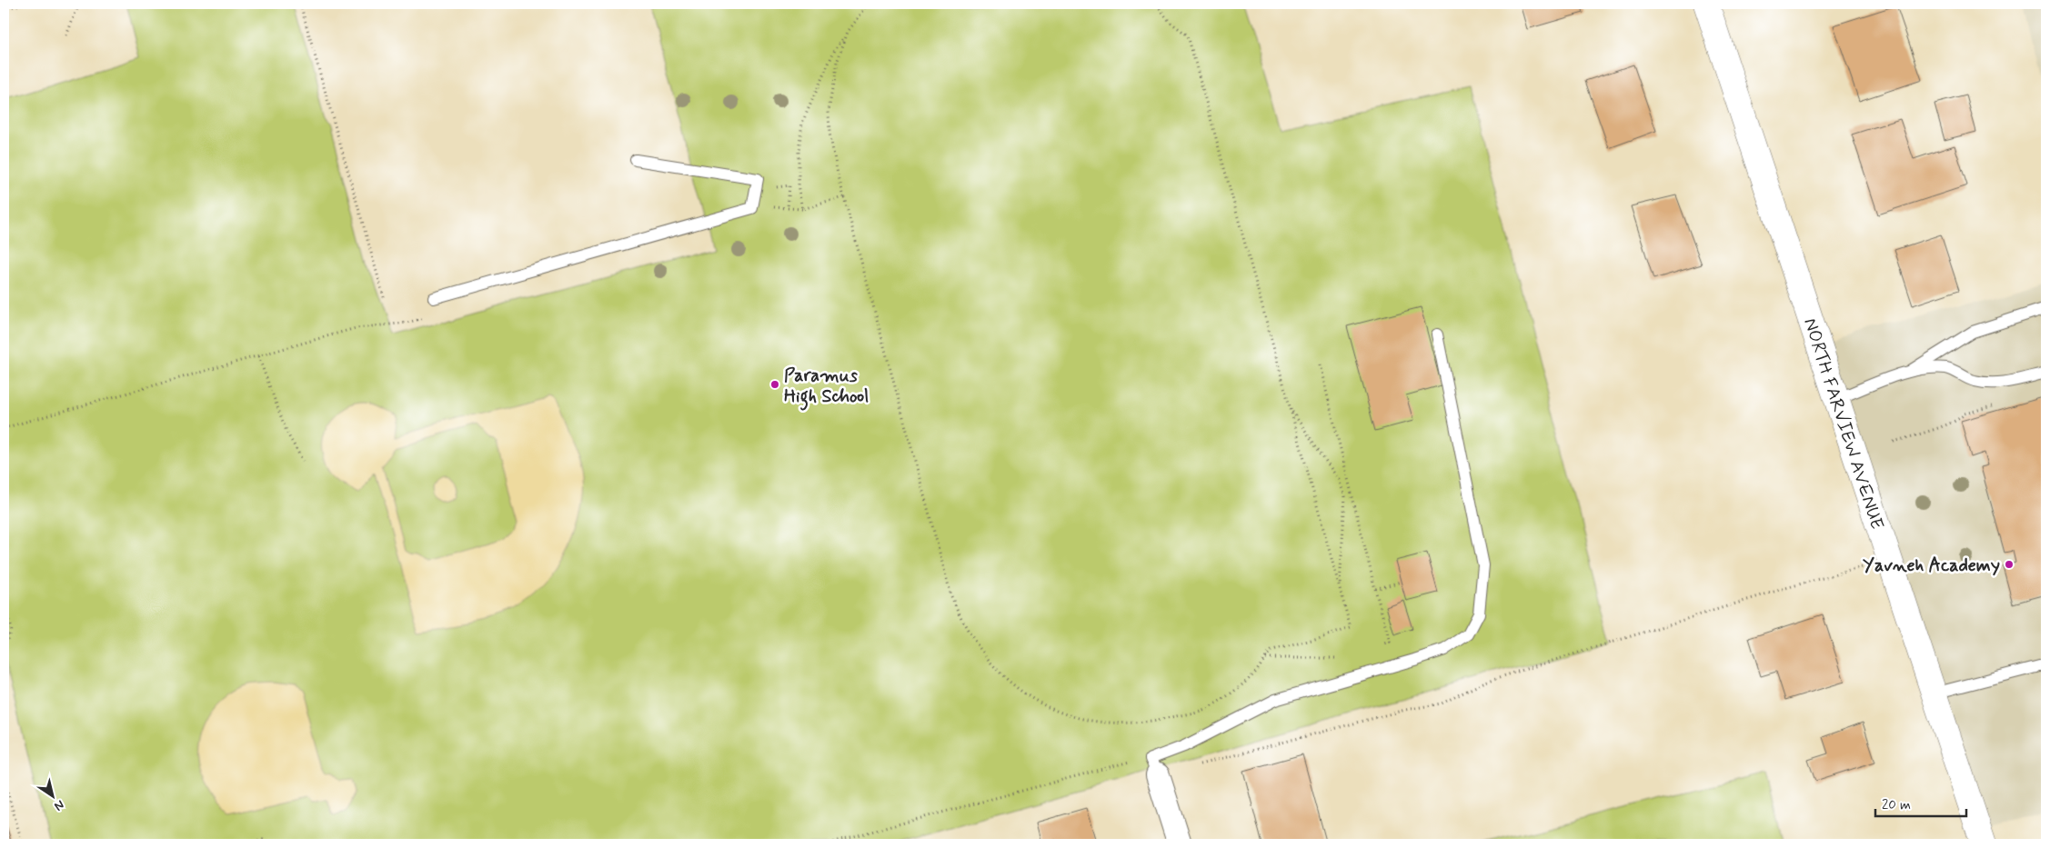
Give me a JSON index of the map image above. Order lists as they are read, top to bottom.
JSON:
{
  "streets": {
    "street": ["NORTH FARVIEW AVENUE"]
  },
  "places": ["Paramus High School", "Yavneh Academy"],
  "scale_bar": "20 m",
  "north": "bottom right"
}
